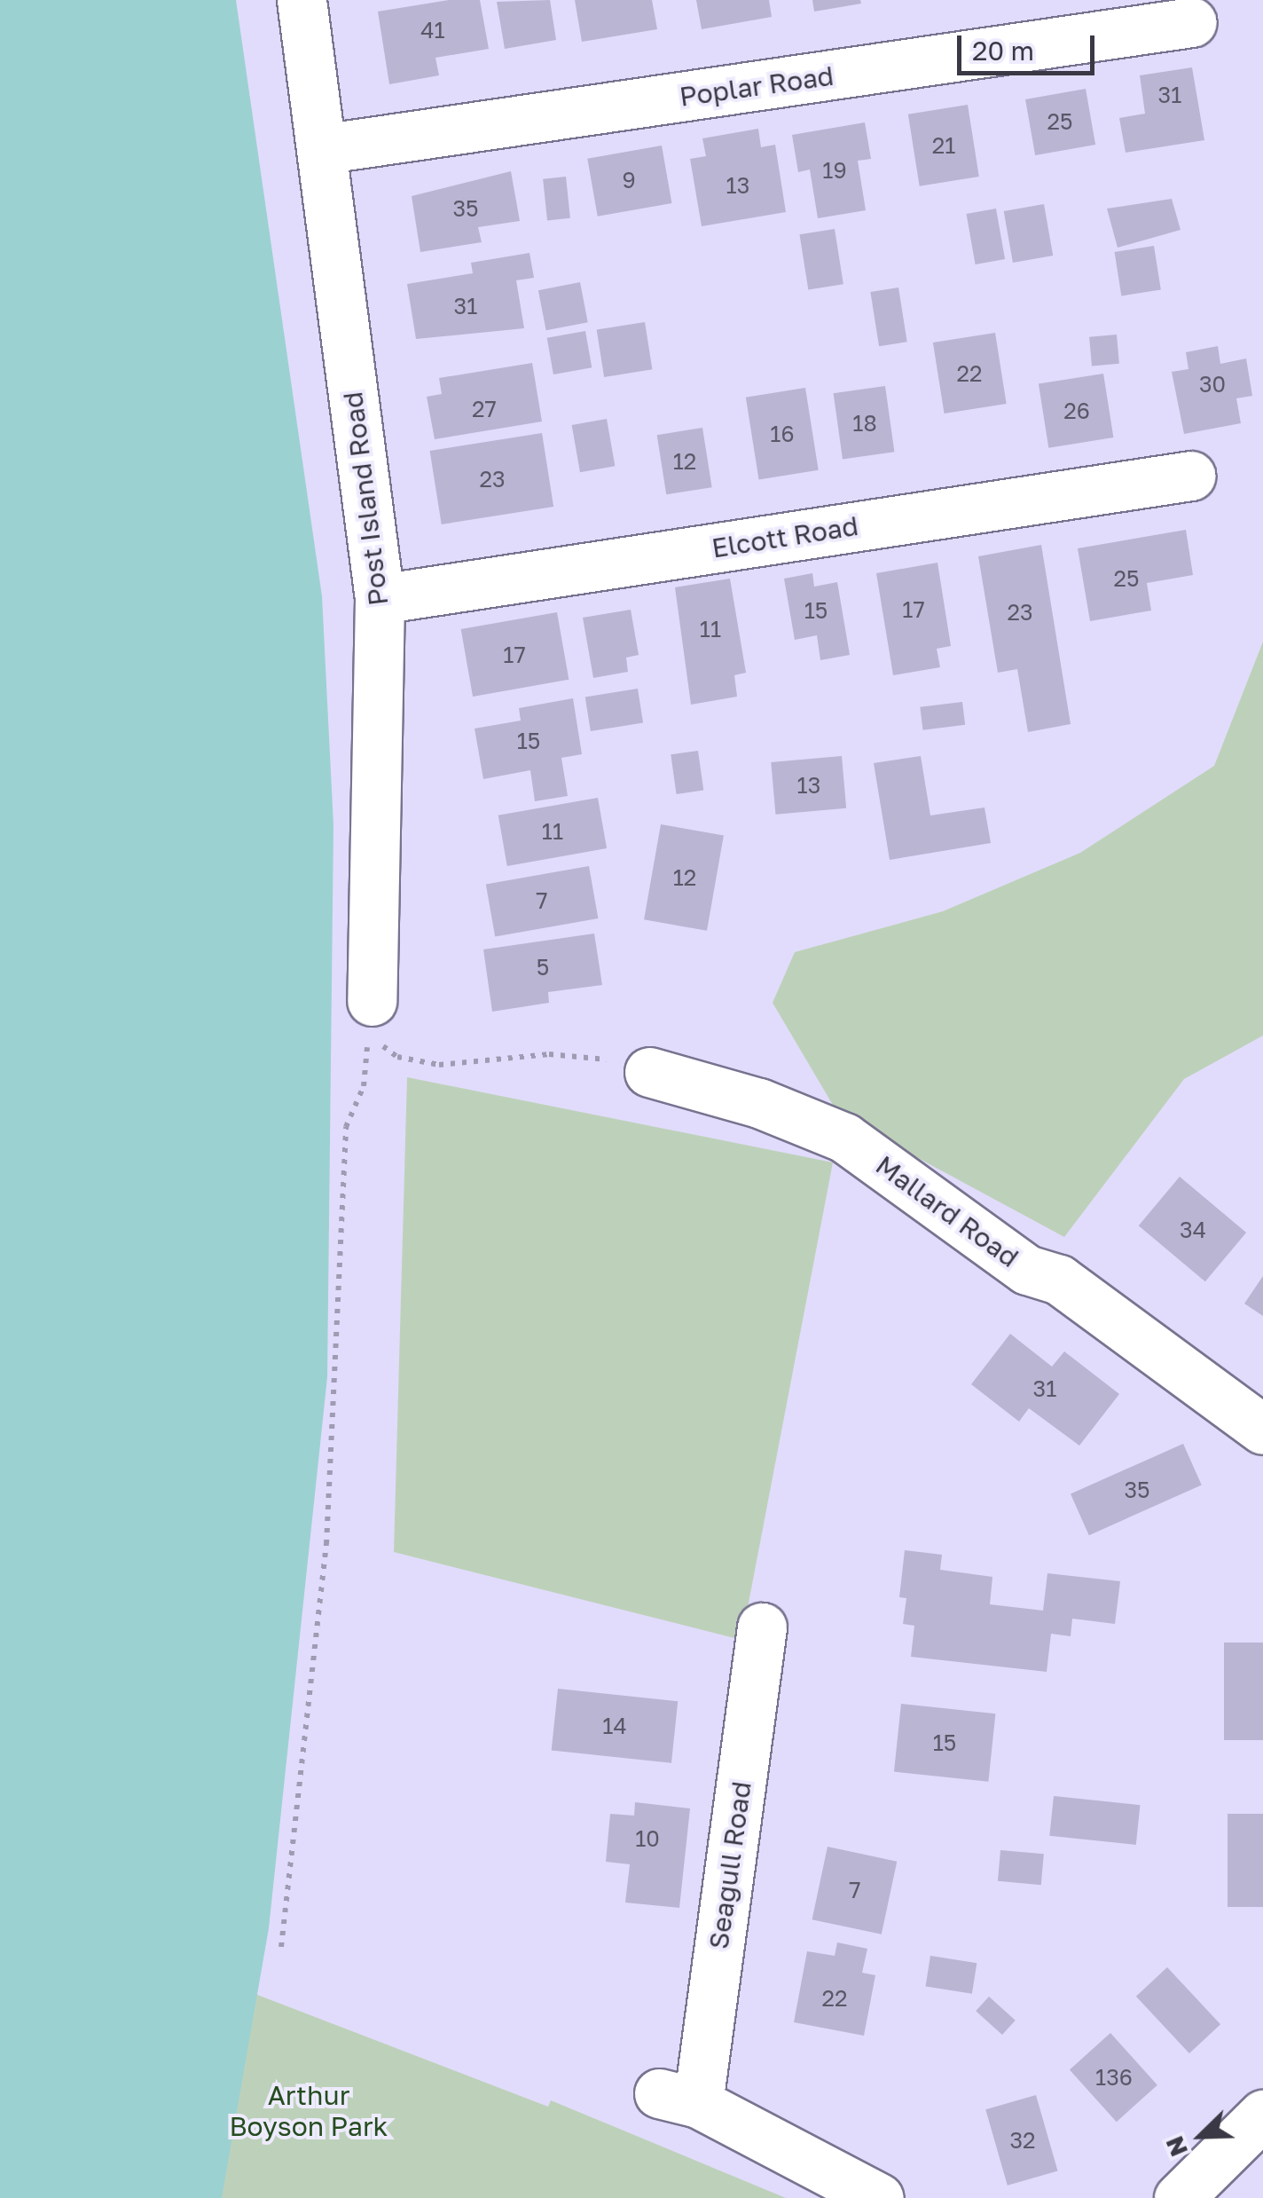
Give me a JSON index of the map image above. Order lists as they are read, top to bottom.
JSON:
{
  "streets": {
    "street": [
      "Poplar Road",
      "Post Island Road",
      "Elcott Road",
      "Mallard Road",
      "Seagull Road"
    ]
  },
  "crossings": [
    ["Poplar Road", "Post Island Road"],
    ["Post Island Road", "Elcott Road"]
  ],
  "parks": ["Arthur Boyson Park"],
  "house_numbers": [
    "41",
    "31",
    "25",
    "21",
    "19",
    "9",
    "13",
    "35",
    "31",
    "22",
    "30",
    "27",
    "26",
    "18",
    "16",
    "12",
    "23",
    "25",
    "17",
    "15",
    "23",
    "11",
    "17",
    "15",
    "13",
    "11",
    "12",
    "7",
    "5",
    "34",
    "31",
    "35",
    "14",
    "15",
    "10",
    "7",
    "22",
    "136",
    "32"
  ],
  "scale_bar": "20 m",
  "north": "bottom left"
}
